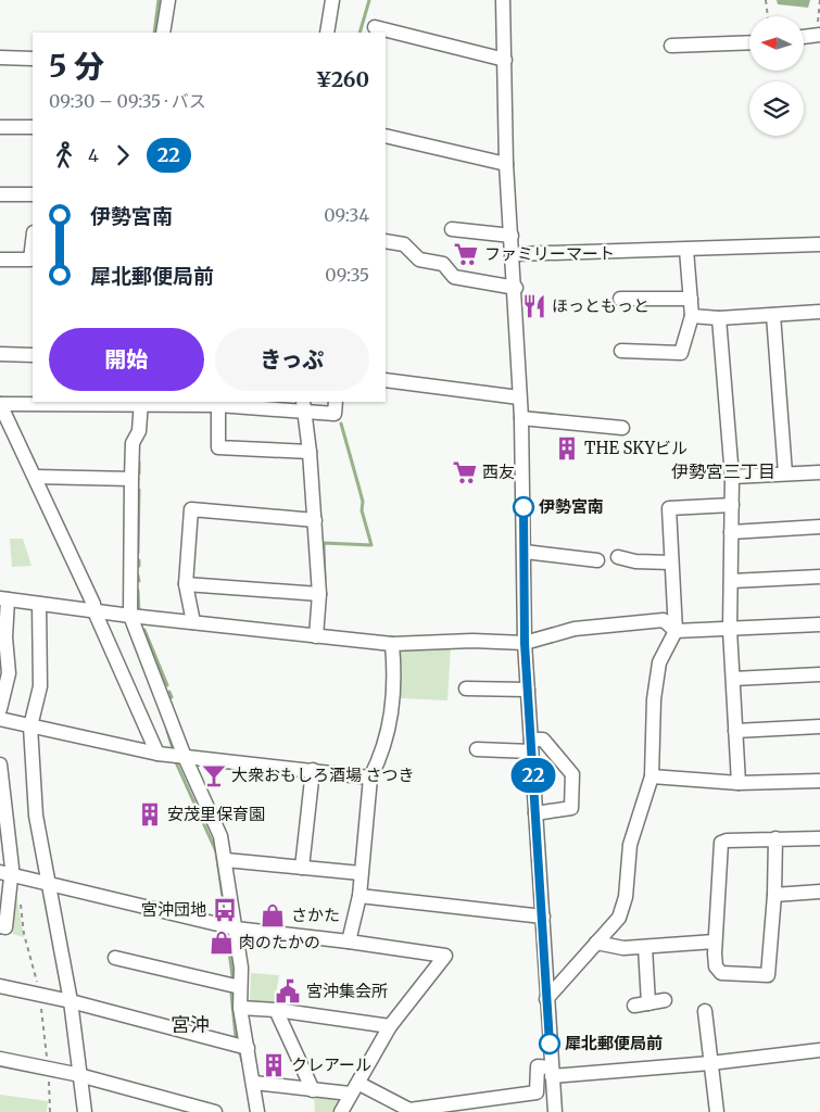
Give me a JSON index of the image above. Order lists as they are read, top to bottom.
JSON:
{
  "districts": ["伊勢宮三丁目", "宮沖"],
  "places": {
    "supermarket": ["ファミリーマート", "西友"],
    "restaurant": ["ほっともっと"],
    "building": ["THE SKYビル", "安茂里保育園", "クレアール"],
    "other": ["伊勢宮南", "犀北郵便局前"],
    "bar": ["大衆おもしろ酒場 さつき"],
    "bus stop": ["宮沖団地"],
    "shop": ["さかた", "肉のたかの"],
    "public building": ["宮沖集会所"]
  },
  "lines": ["bus line 22"],
  "north": "left",
  "page": {
    "on_map": "22",
    "heading": ["5 分", "09:30 – 09:35 · バス", "¥260"],
    "legs": ["4", "22"],
    "list": [
      {
        "name": "伊勢宮南",
        "value": "09:34"
      },
      {
        "name": "犀北郵便局前",
        "value": "09:35"
      }
    ],
    "buttons": ["開始", "きっぷ"]
  }
}
